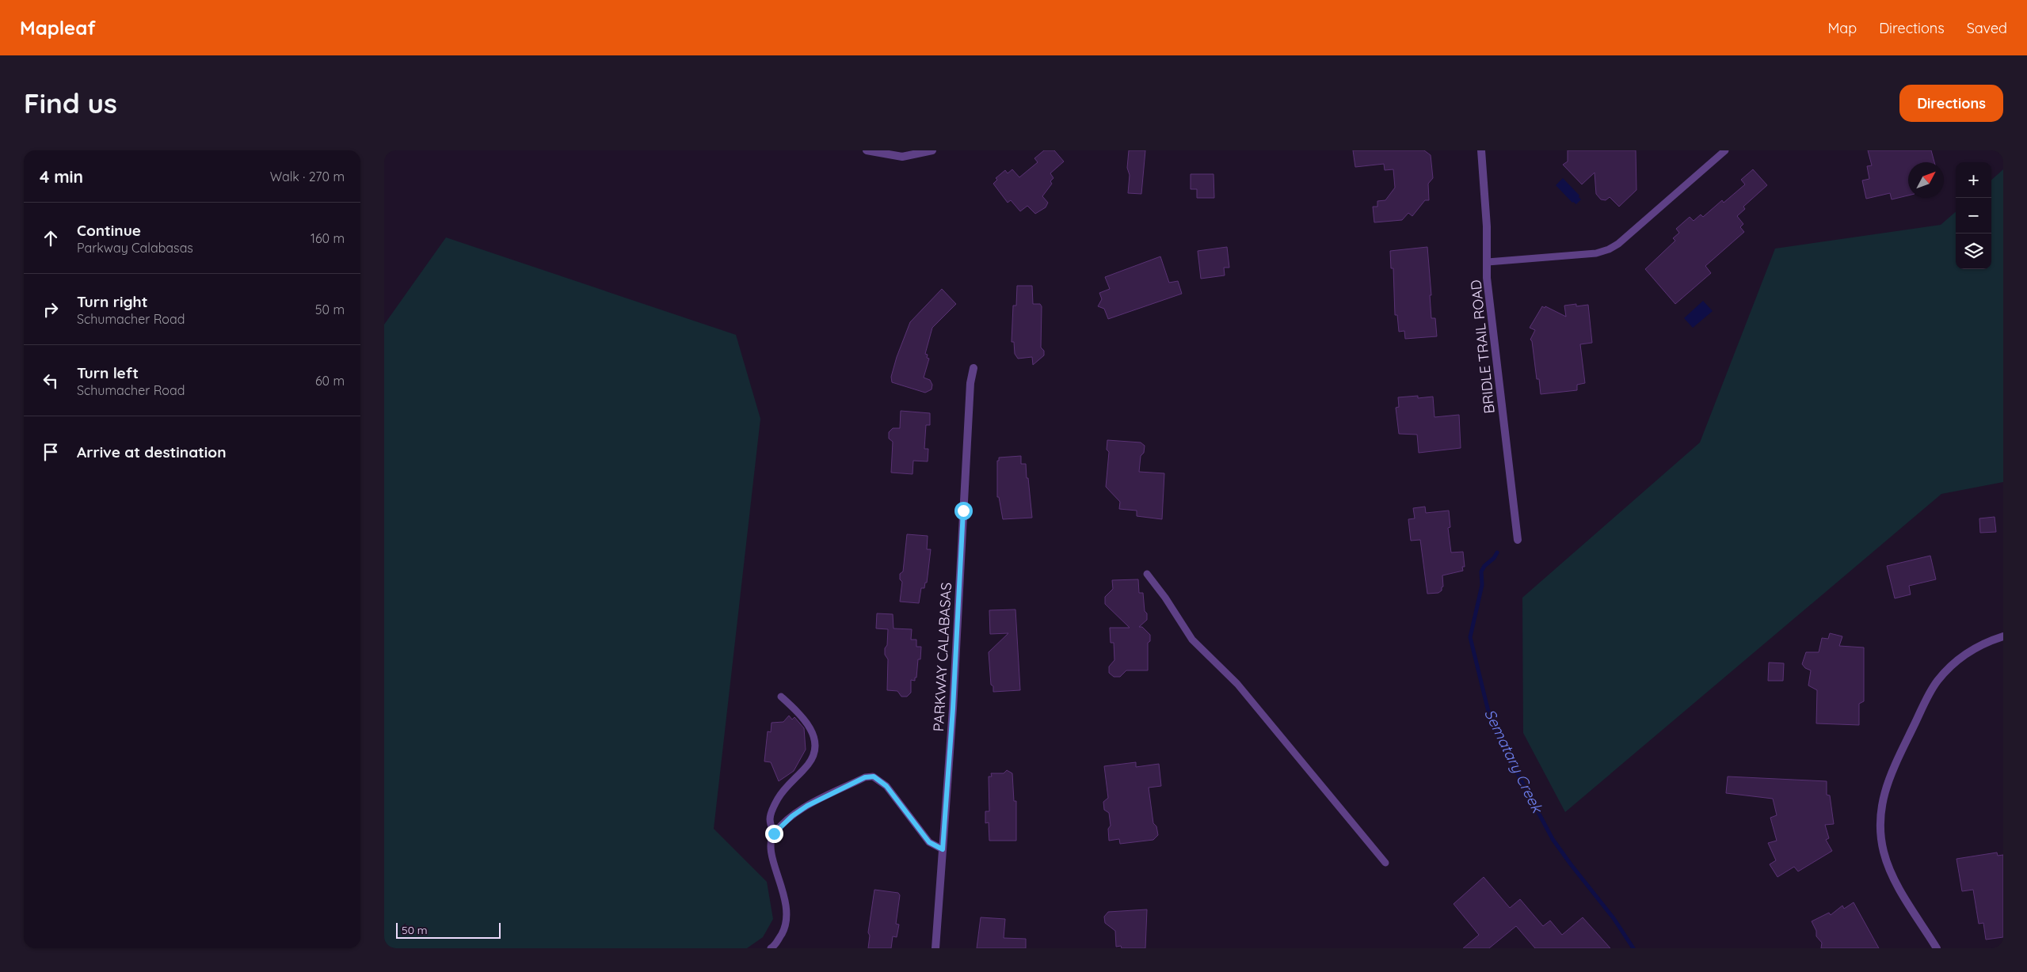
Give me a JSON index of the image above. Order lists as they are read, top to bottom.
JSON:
{
  "streets": {
    "street": ["BRIDLE TRAIL ROAD", "PARKWAY CALABASAS"]
  },
  "water": ["Sematary Creek"],
  "scale_bar": "50 m",
  "north": "top right",
  "page": {
    "header": "Mapleaf",
    "nav": ["Map", "Directions", "Saved"],
    "buttons": "Directions",
    "title": "Find us",
    "heading": ["4 min", "Walk · 270 m"],
    "map_buttons": ["+", "−"],
    "list": [
      ["Continue", "Parkway Calabasas", "160 m"],
      ["Turn right", "Schumacher Road", "50 m"],
      ["Turn left", "Schumacher Road", "60 m"],
      "Arrive at destination"
    ],
    "scale": "50 m"
  }
}
